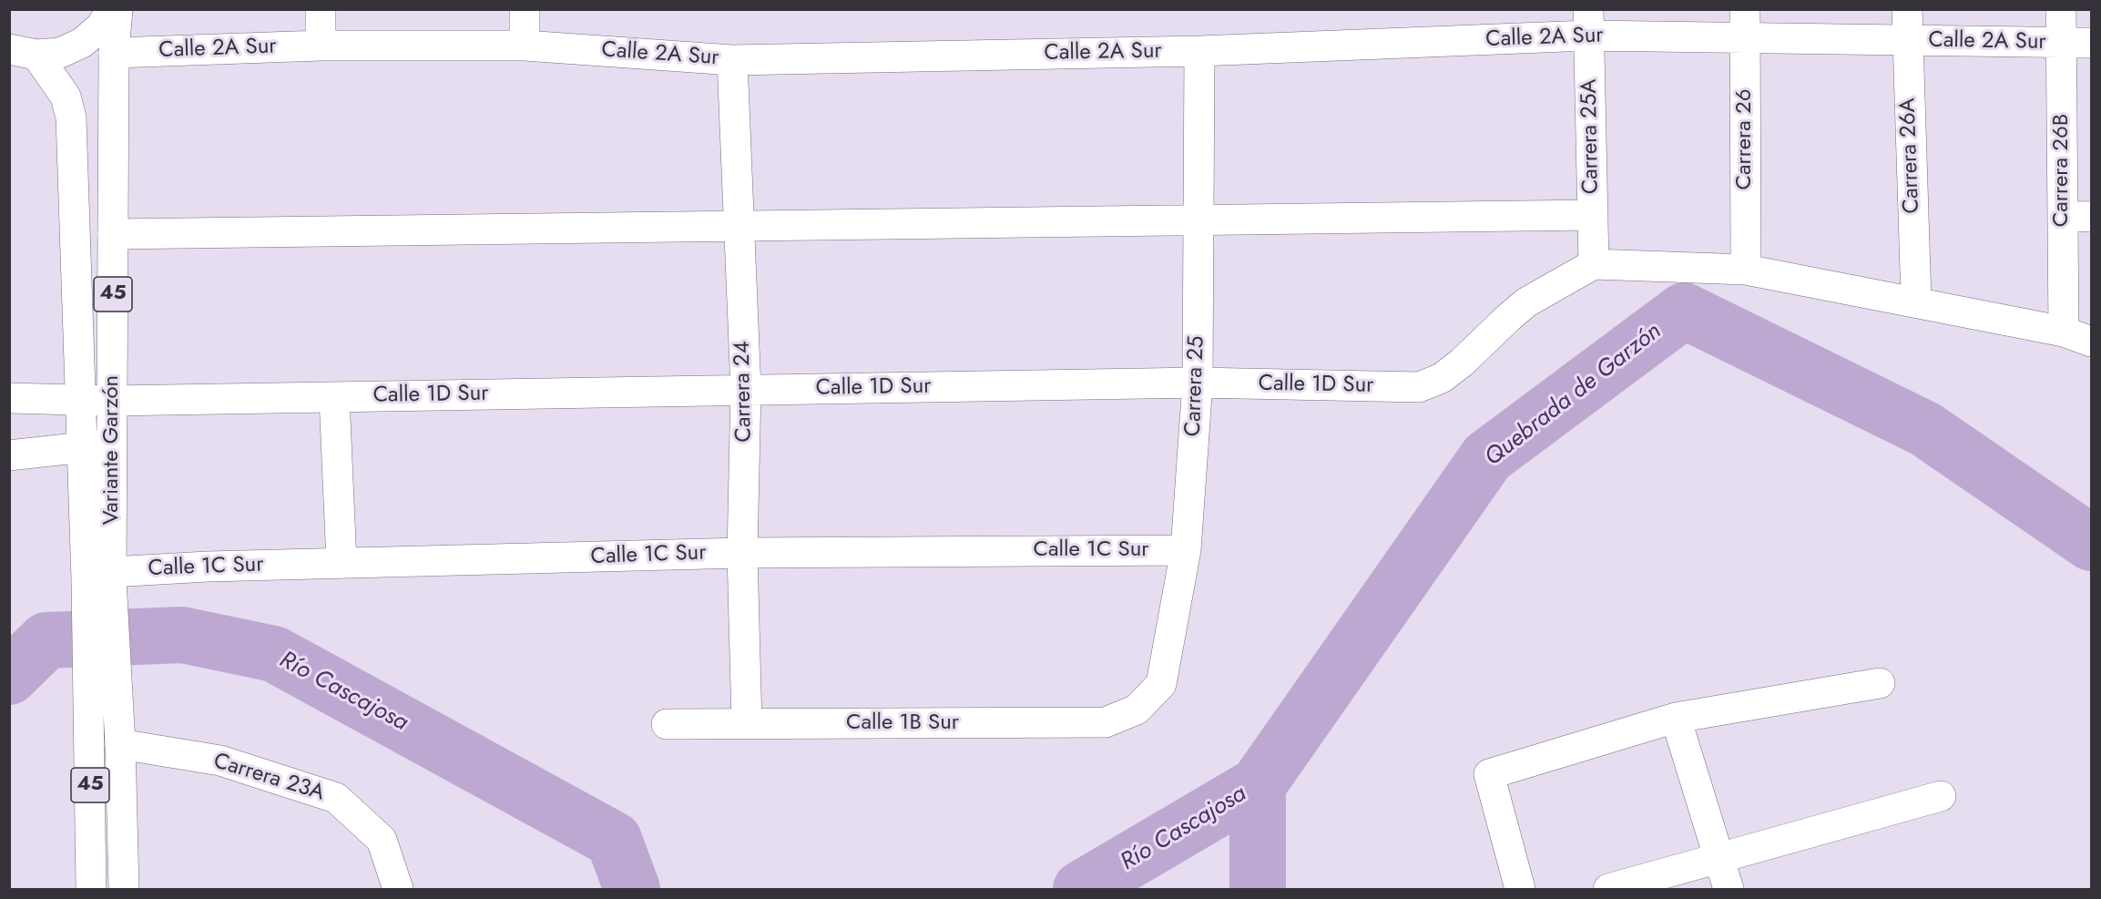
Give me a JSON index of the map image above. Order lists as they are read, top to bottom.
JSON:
{
  "streets": {
    "main road": [
      "Calle 2A Sur",
      "Carrera 25A",
      "Carrera 26",
      "Carrera 26A",
      "Carrera 26B",
      "45",
      "Calle 1D Sur",
      "Carrera 25",
      "Carrera 24",
      "Variante Garzón",
      "Calle 1C Sur",
      "Calle 1B Sur",
      "Carrera 23A"
    ]
  },
  "crossings": [
    ["Calle 2A Sur", "Carrera 25A"],
    ["Calle 2A Sur", "Carrera 26"],
    ["Calle 2A Sur", "Carrera 26A"],
    ["Calle 2A Sur", "Carrera 26B"],
    ["Calle 2A Sur", "Carrera 25"],
    ["Calle 2A Sur", "Carrera 24"],
    ["Calle 2A Sur", "Variante Garzón"],
    ["Carrera 25A", "Calle 1D Sur"],
    ["45", "Variante Garzón"],
    ["Calle 1D Sur", "Carrera 25"],
    ["Calle 1D Sur", "Carrera 24"],
    ["Calle 1D Sur", "Variante Garzón"],
    ["Carrera 25", "Calle 1C Sur"],
    ["Carrera 25", "Calle 1B Sur"],
    ["Carrera 24", "Calle 1C Sur"],
    ["Carrera 24", "Calle 1B Sur"],
    ["Variante Garzón", "Calle 1C Sur"],
    ["Variante Garzón", "Carrera 23A"]
  ],
  "water": ["Quebrada de Garzón", "Río Cascajosa"]
}
